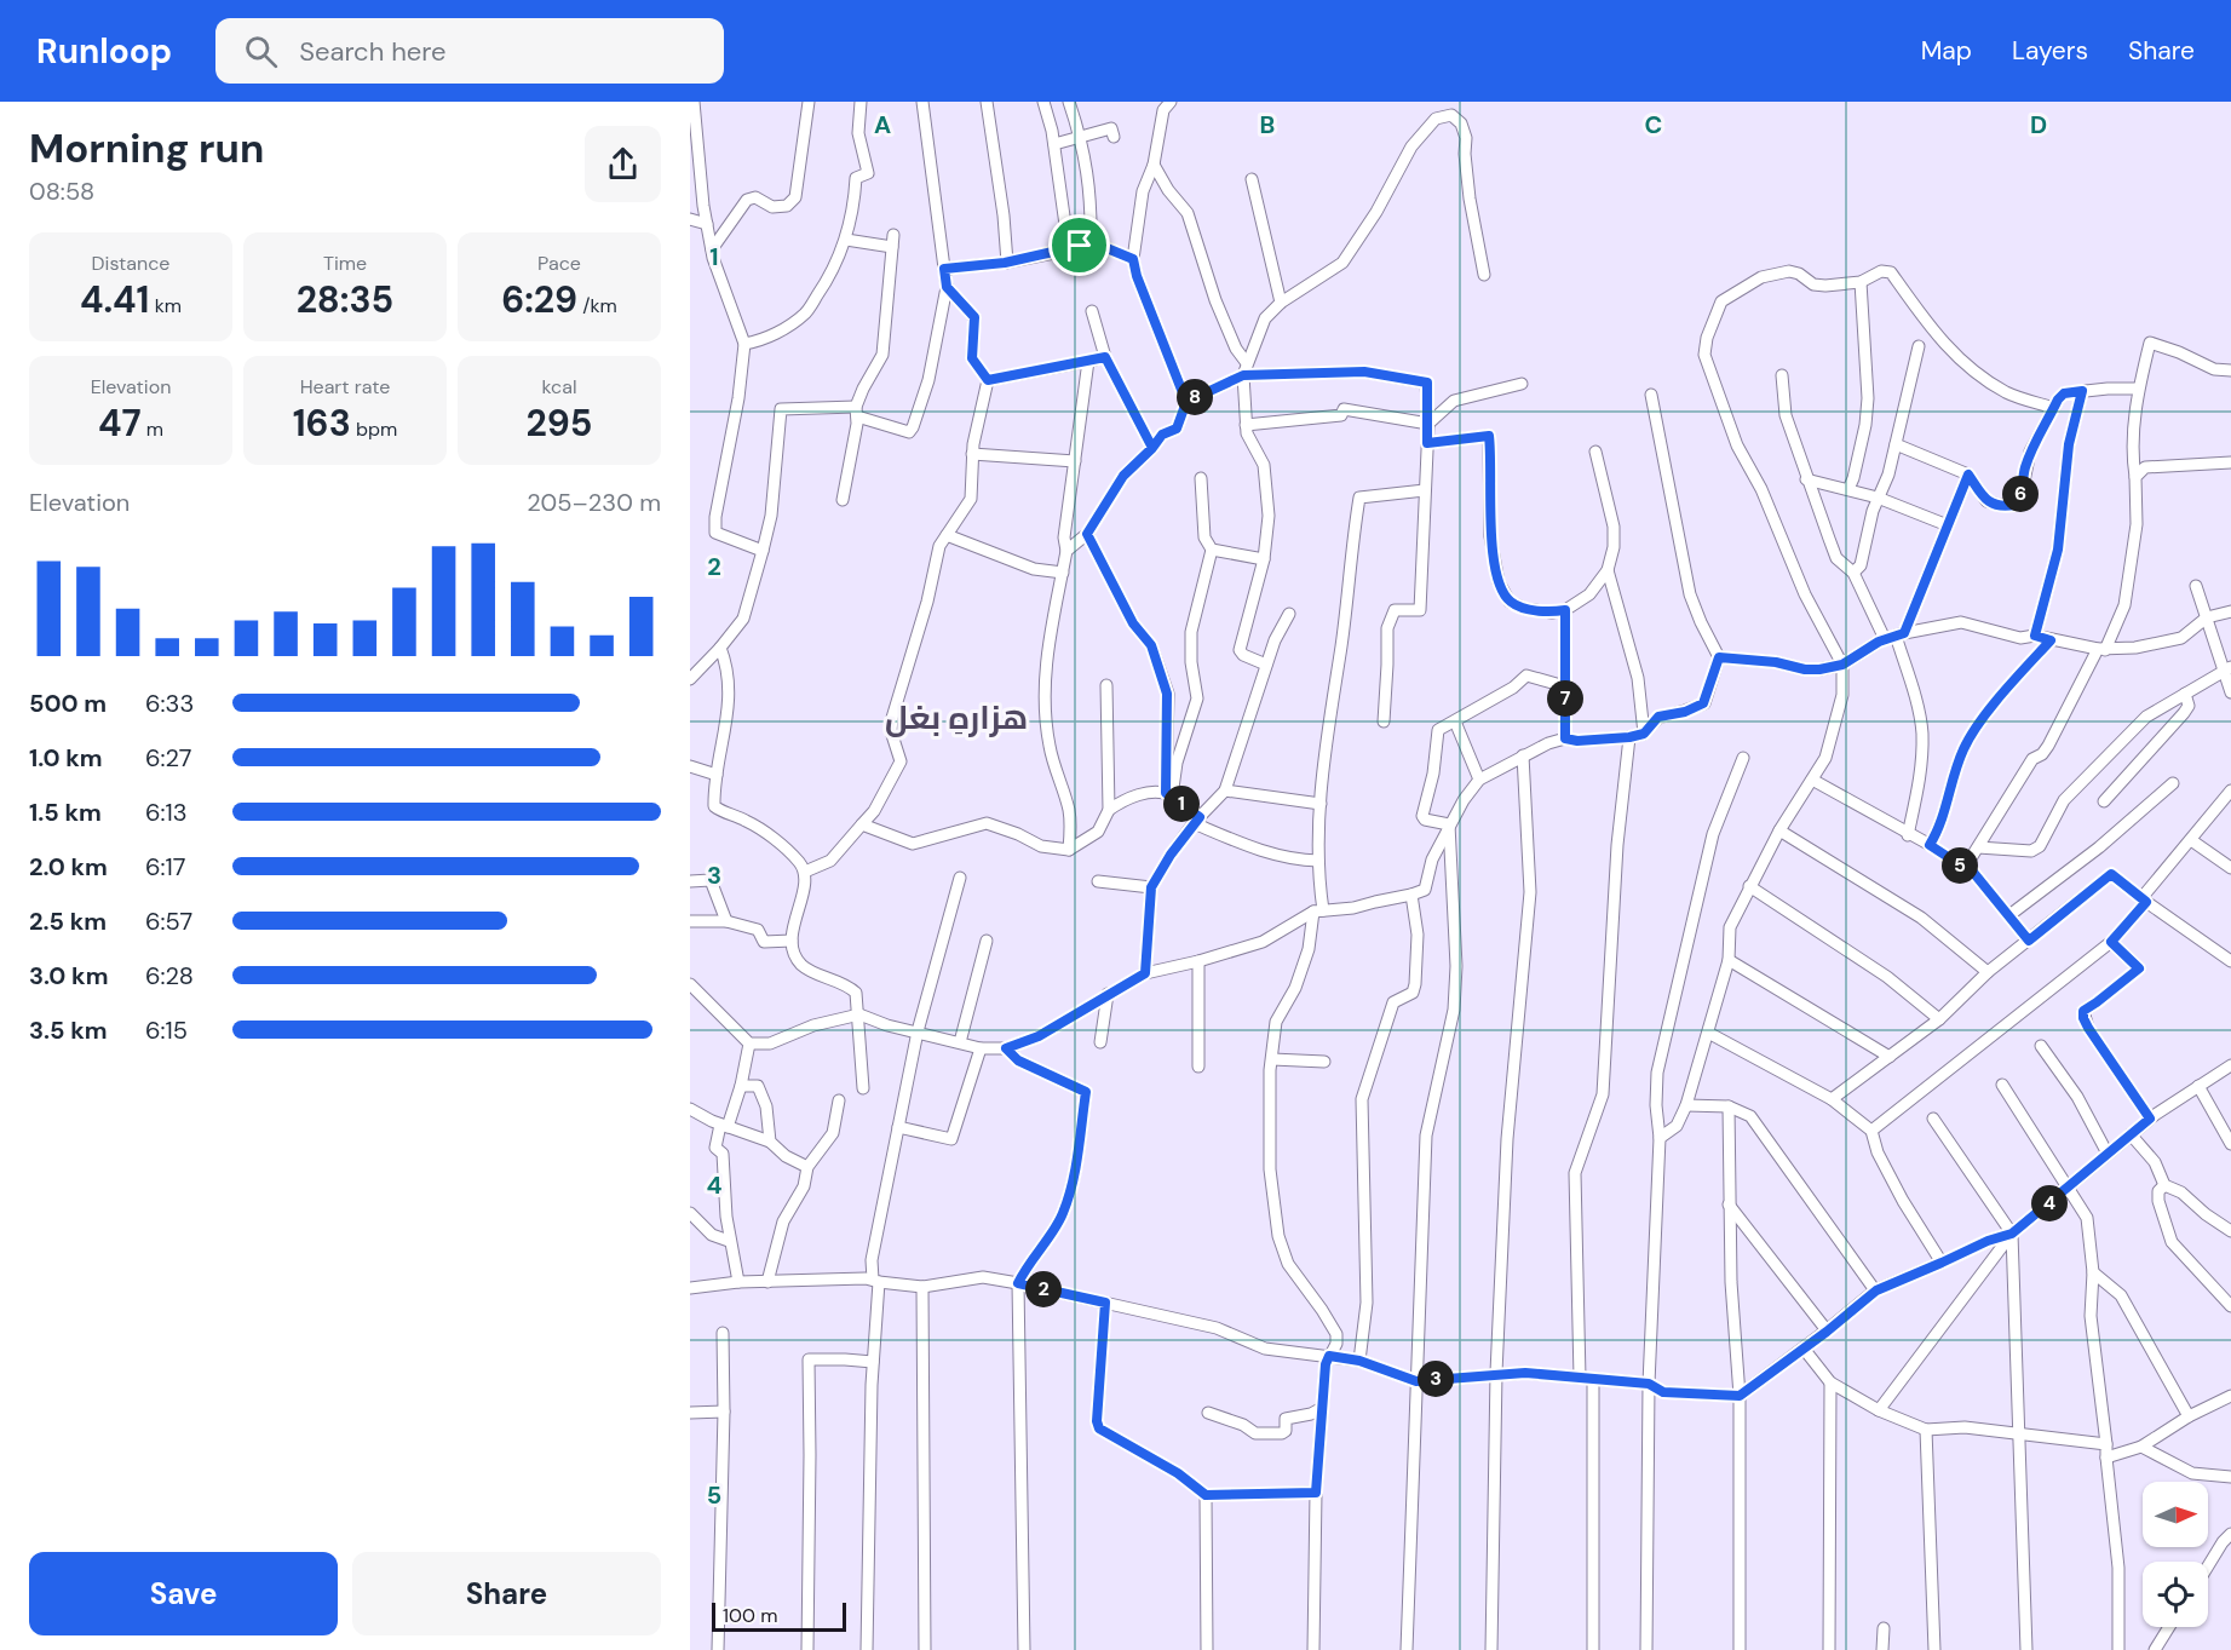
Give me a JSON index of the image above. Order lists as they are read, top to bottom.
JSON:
{
  "districts": ["هزارهِ بغل"],
  "scale_bar": "100 m",
  "north": "right",
  "page": {
    "header": "Runloop",
    "search": "Search here",
    "nav": ["Map", "Layers", "Share"],
    "heading": ["Morning run", "08:58"],
    "stats": [
      ["Distance", "4.41 km"],
      ["Time", "28:35"],
      ["Pace", "6:29 /km"],
      ["Elevation", "47 m"],
      ["Heart rate", "163 bpm"],
      ["kcal", "295"]
    ],
    "pins": [
      "8",
      "6",
      "7",
      "1",
      "5",
      "4",
      "2",
      "3"
    ],
    "chart": ["Elevation", "205–230 m"],
    "list": [
      {
        "name": "500 m",
        "note": "6:33"
      },
      {
        "name": "1.0 km",
        "note": "6:27"
      },
      {
        "name": "1.5 km",
        "note": "6:13"
      },
      {
        "name": "2.0 km",
        "note": "6:17"
      },
      {
        "name": "2.5 km",
        "note": "6:57"
      },
      {
        "name": "3.0 km",
        "note": "6:28"
      },
      {
        "name": "3.5 km",
        "note": "6:15"
      }
    ],
    "buttons": ["Save", "Share"],
    "scale": "100 m"
  },
  "grid": {
    "columns": [
      "A",
      "B",
      "C",
      "D"
    ],
    "rows": [
      "1",
      "2",
      "3",
      "4",
      "5"
    ]
  }
}
